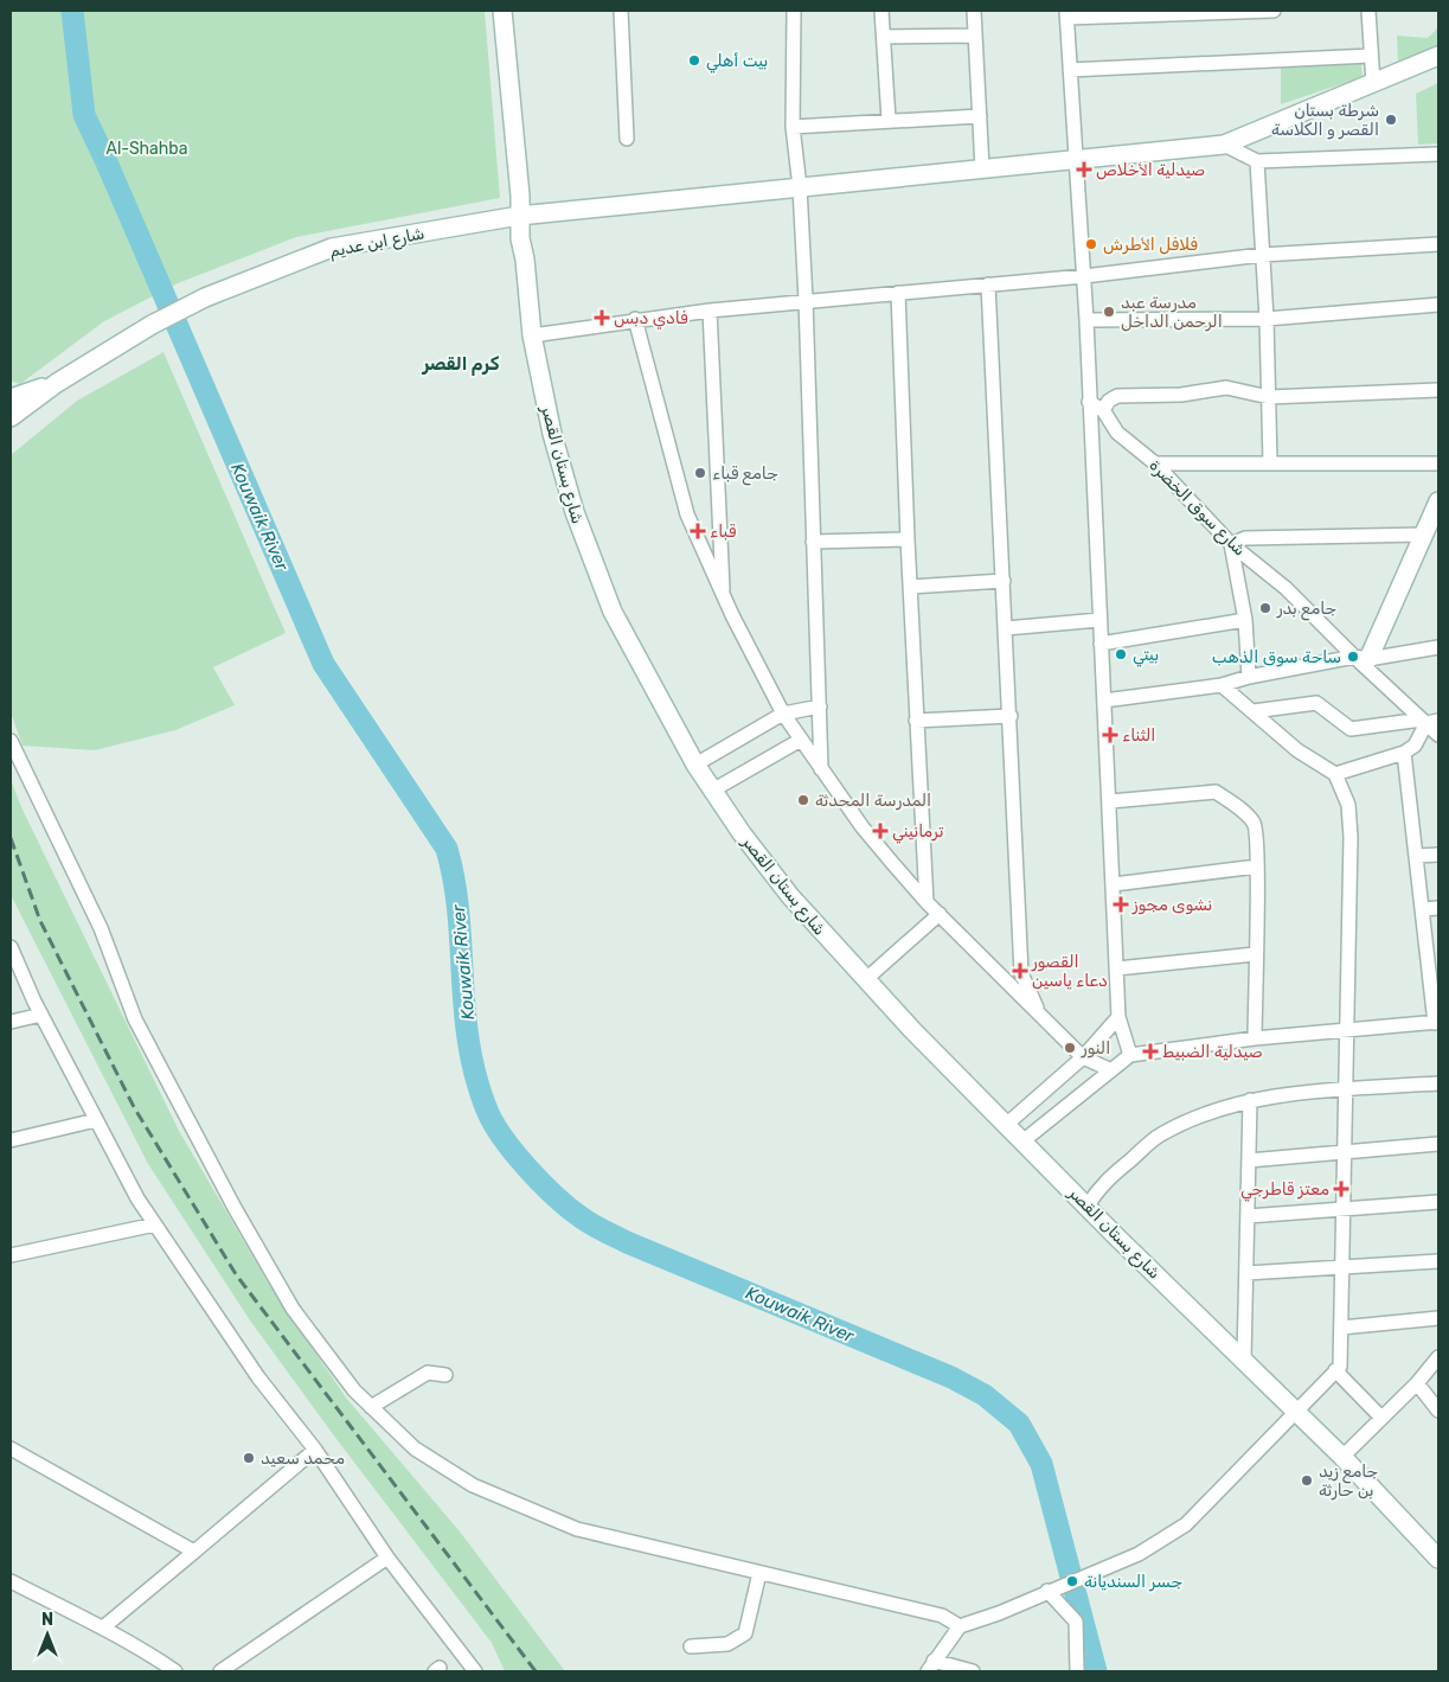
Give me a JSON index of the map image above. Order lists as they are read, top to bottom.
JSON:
{
  "streets": {
    "main road": ["شارع ابن عديم", "شارع بستان القصر"],
    "street": ["شارع سوق الخضرة"]
  },
  "crossings": [
    ["شارع ابن عديم", "شارع بستان القصر"]
  ],
  "districts": ["كرم القصر"],
  "water": ["Kouwaik River"],
  "parks": ["Al-Shahba"],
  "places": {
    "other": [
      "بيت أهلي",
      "شرطة بستان القصر و الكلاسة",
      "فلافل اﻷطرش",
      "مدرسة عبد الرحمن الداخل",
      "جامع قباء",
      "جامع بدر",
      "بيتي",
      "ساحة سوق الذهب",
      "المدرسة المحدثة",
      "النور",
      "محمد سعيد",
      "جامع زيد بن حارثة",
      "جسر السنديانة"
    ],
    "health": [
      "صيدلية اﻷخلاص",
      "فادي دبس",
      "قباء",
      "الثناء",
      "ترمانيني",
      "نشوى مجوز",
      "القصور دعاء ياسين",
      "صيدلية الضبيط",
      "معتز قاطرجي"
    ]
  },
  "north": "top"
}
